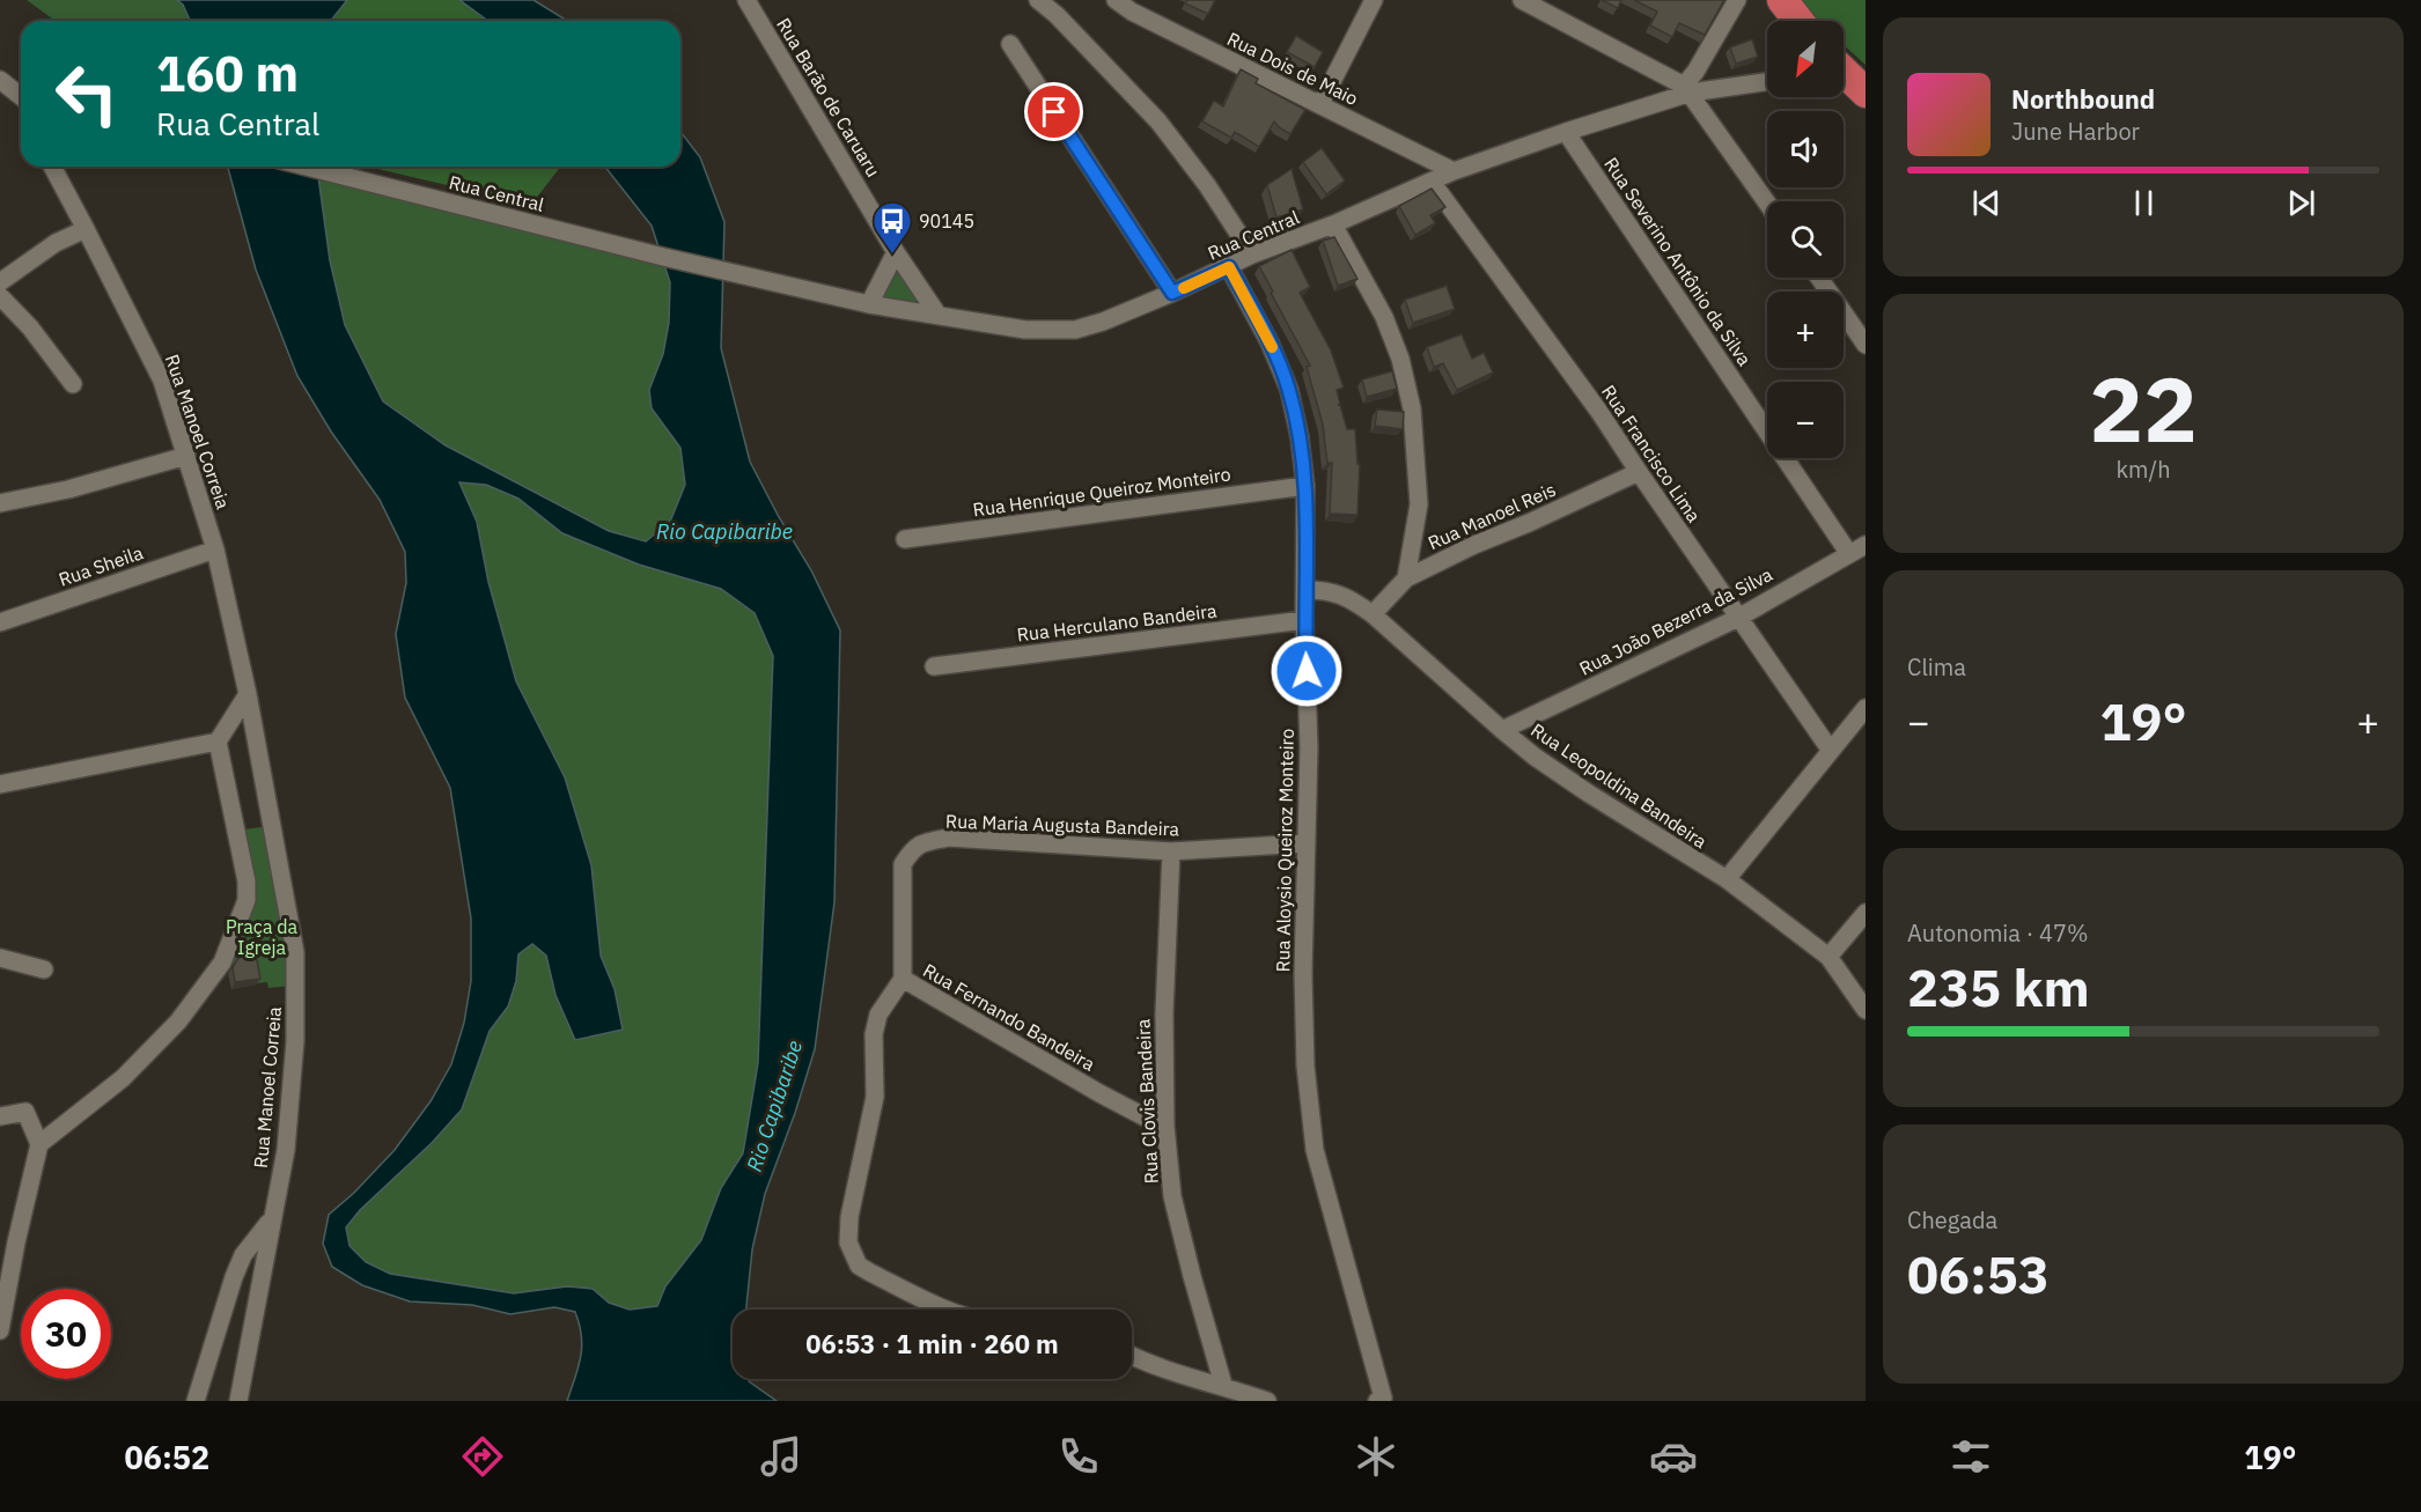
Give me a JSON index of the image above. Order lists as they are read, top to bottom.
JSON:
{
  "streets": {
    "street": [
      "Rua Dois de Maio",
      "Rua Barão de Caruaru",
      "Rua Central",
      "Rua Severino Antônio da Silva",
      "Rua Manoel Correia",
      "Rua Francisco Lima",
      "Rua Henrique Queiroz Monteiro",
      "Rua Manoel Reis",
      "Rua Sheila",
      "Rua João Bezerra da Silva",
      "Rua Herculano Bandeira",
      "Rua Leopoldina Bandeira",
      "Rua Maria Augusta Bandeira",
      "Rua Aloysio Queiroz Monteiro",
      "Rua Fernando Bandeira",
      "Rua Clovis Bandeira"
    ]
  },
  "crossings": [
    ["Rua Dois de Maio", "Rua Central"],
    ["Rua Barão de Caruaru", "Rua Central"],
    ["Rua Central", "Rua Severino Antônio da Silva"],
    ["Rua Central", "Rua Francisco Lima"],
    ["Rua Central", "Rua Aloysio Queiroz Monteiro"],
    ["Rua Severino Antônio da Silva", "Rua João Bezerra da Silva"],
    ["Rua Manoel Correia", "Rua Sheila"],
    ["Rua Francisco Lima", "Rua Manoel Reis"],
    ["Rua Francisco Lima", "Rua João Bezerra da Silva"],
    ["Rua Henrique Queiroz Monteiro", "Rua Aloysio Queiroz Monteiro"],
    ["Rua Manoel Reis", "Rua Leopoldina Bandeira"],
    ["Rua João Bezerra da Silva", "Rua Leopoldina Bandeira"],
    ["Rua Herculano Bandeira", "Rua Aloysio Queiroz Monteiro"],
    ["Rua Leopoldina Bandeira", "Rua Aloysio Queiroz Monteiro"],
    ["Rua Maria Augusta Bandeira", "Rua Aloysio Queiroz Monteiro"],
    ["Rua Maria Augusta Bandeira", "Rua Fernando Bandeira"],
    ["Rua Maria Augusta Bandeira", "Rua Clovis Bandeira"],
    ["Rua Fernando Bandeira", "Rua Clovis Bandeira"]
  ],
  "water": ["Rio Capibaribe"],
  "parks": ["Praça da Igreja"],
  "places": {
    "bus stop": ["90145"]
  },
  "north": "bottom left",
  "page": {
    "map_buttons": ["+", "−"],
    "turn": ["160 m", "Rua Central"],
    "song": ["Northbound", "June Harbor"],
    "tile": [
      ["22", "km/h"],
      "Clima",
      ["Autonomia · 47%", "235 km"],
      ["Chegada", "06:53"]
    ],
    "heat": ["−", "19°", "+"],
    "limit": "30",
    "trip": "06:53 · 1 min · 260 m",
    "tabs": ["06:52", "19°"]
  }
}
